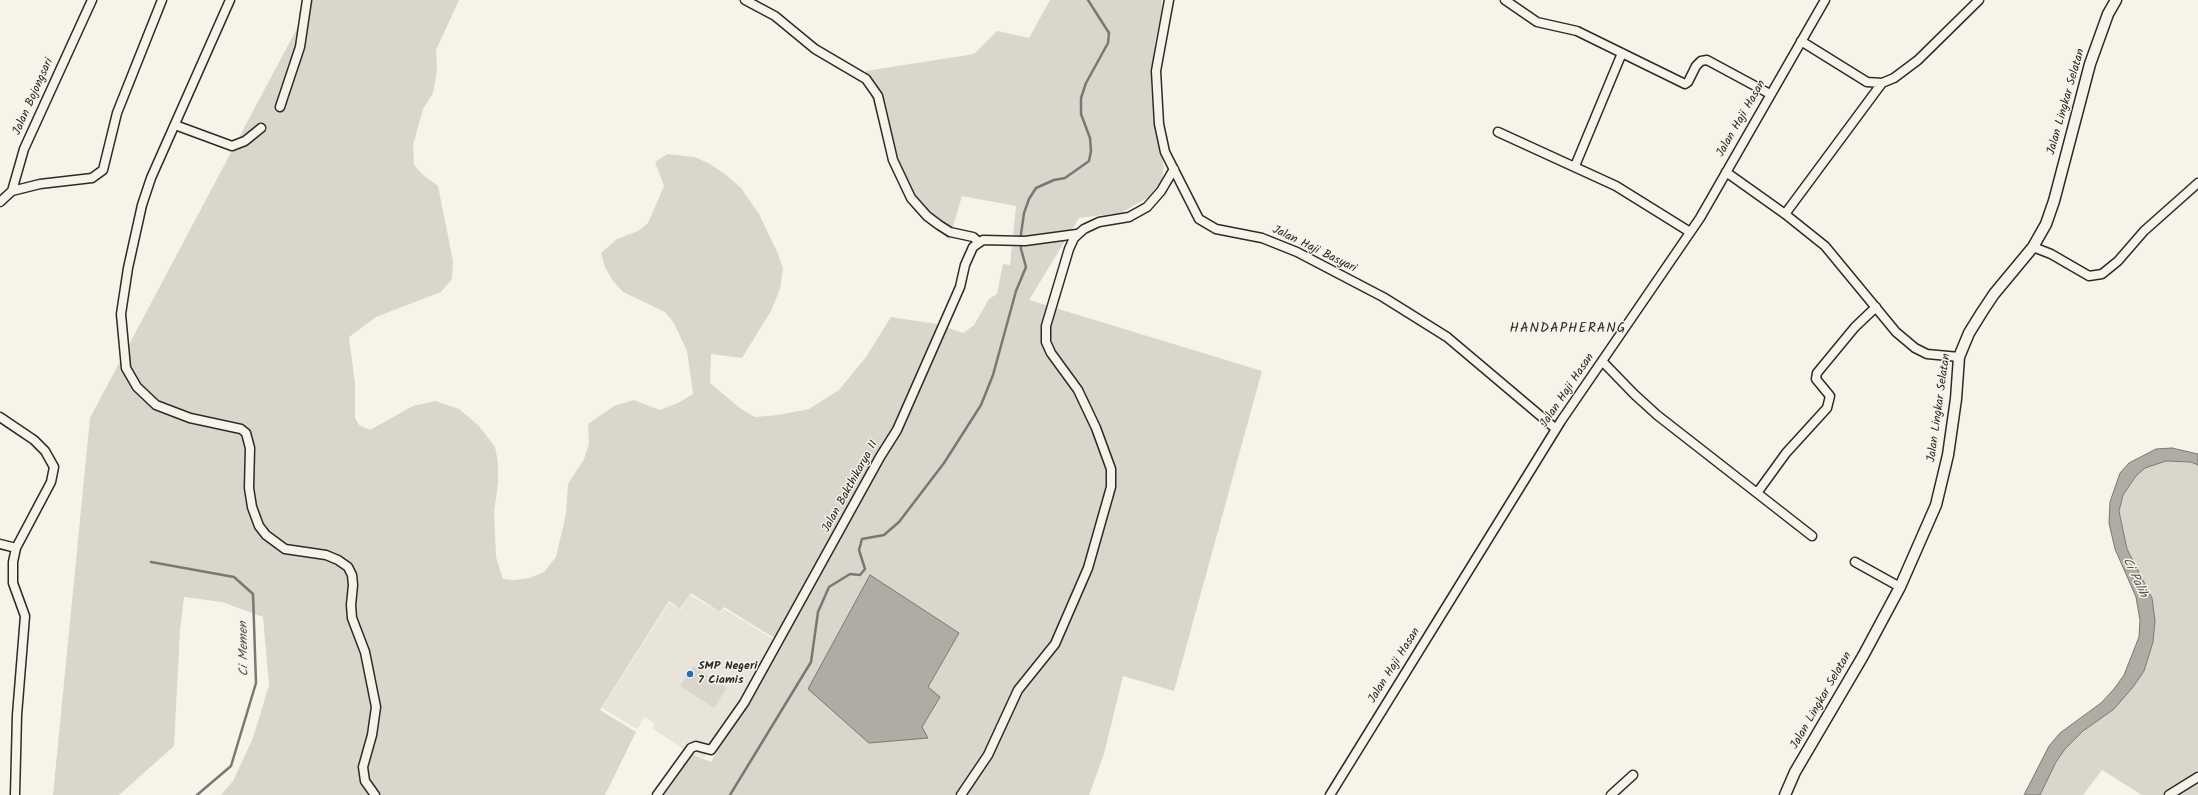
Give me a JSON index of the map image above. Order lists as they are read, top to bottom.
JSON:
{
  "streets": {
    "street": [
      "Jalan Bojongsari",
      "Jalan Lingkar Selatan",
      "Jalan Haji Hasan",
      "Jalan Haji Basyari",
      "Jalan Bakthikarya II"
    ]
  },
  "crossings": [
    ["Jalan Haji Hasan", "Jalan Haji Basyari"]
  ],
  "districts": ["HANDAPHERANG"],
  "water": ["Ci Palih", "Ci Memen"],
  "places": ["SMP Negeri 7 Ciamis"]
}
